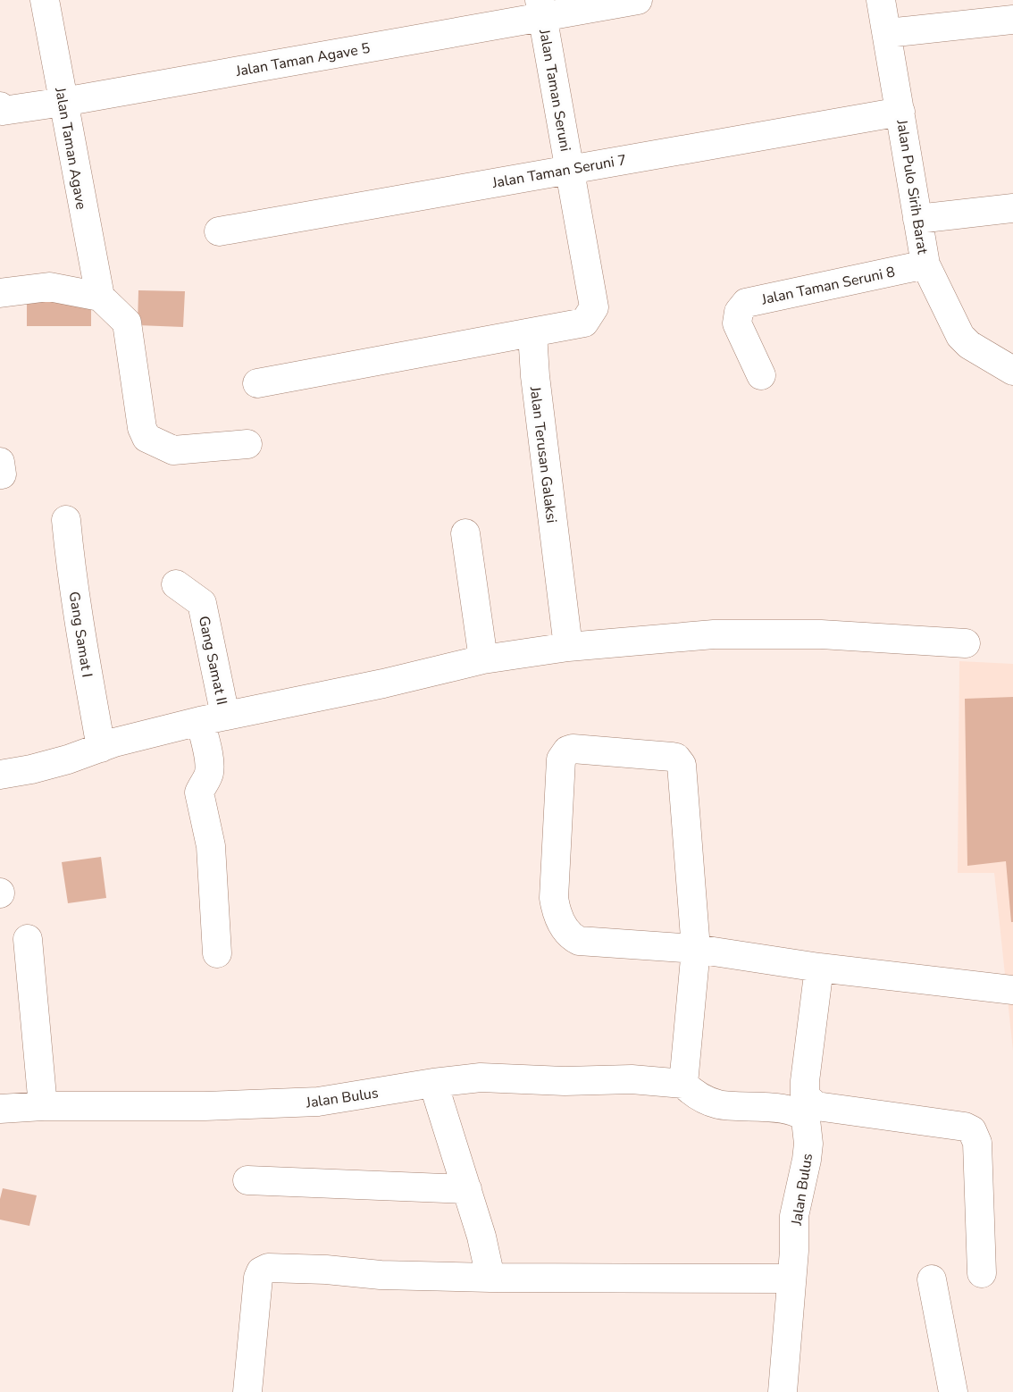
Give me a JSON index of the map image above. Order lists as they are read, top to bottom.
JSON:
{
  "streets": {
    "street": [
      "Jalan Taman Agave 5",
      "Jalan Taman Seruni",
      "Jalan Taman Agave",
      "Jalan Taman Seruni 7",
      "Jalan Pulo Sirih Barat",
      "Jalan Taman Seruni 8",
      "Jalan Terusan Galaksi",
      "Gang Samat I",
      "Gang Samat II",
      "Jalan Bulus"
    ]
  },
  "crossings": [
    ["Jalan Taman Agave 5", "Jalan Taman Seruni"],
    ["Jalan Taman Agave 5", "Jalan Taman Agave"],
    ["Jalan Taman Seruni", "Jalan Taman Seruni 7"],
    ["Jalan Taman Seruni", "Jalan Terusan Galaksi"],
    ["Jalan Taman Seruni 7", "Jalan Pulo Sirih Barat"],
    ["Jalan Pulo Sirih Barat", "Jalan Taman Seruni 8"]
  ]
}
